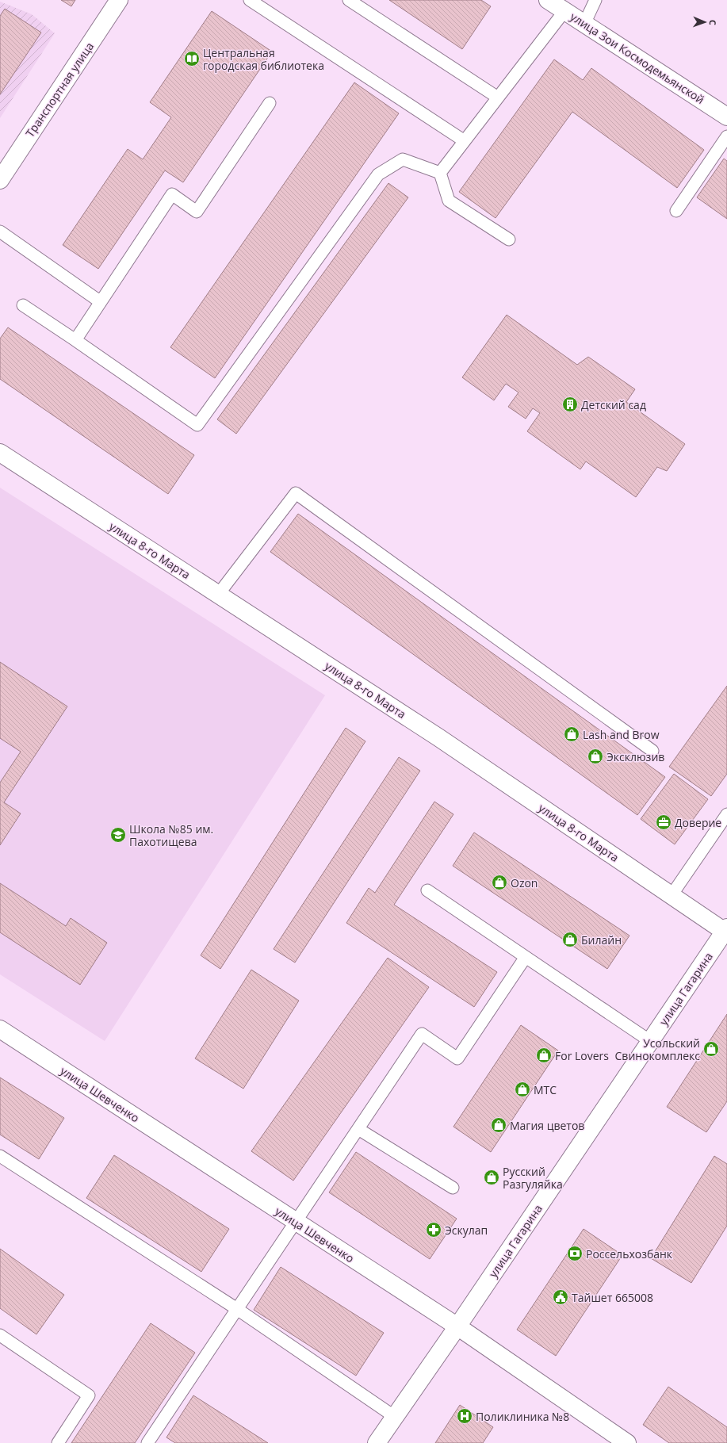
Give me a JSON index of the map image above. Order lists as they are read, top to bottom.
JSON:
{
  "streets": {
    "street": [
      "улица Зои Космодемьянской",
      "Транспортная улица",
      "улица 8-го Марта",
      "улица Гагарина",
      "улица Шевченко"
    ]
  },
  "crossings": [
    ["улица 8-го Марта", "улица Гагарина"],
    ["улица Гагарина", "улица Шевченко"]
  ],
  "places": {
    "library": ["Центральная городская библиотека"],
    "building": ["Детский сад"],
    "shop": [
      "Lash and Brow",
      "Эксклюзив",
      "Ozon",
      "Билайн",
      "Усольский Свинокомплекс",
      "For Lovers",
      "МТС",
      "Магия цветов",
      "Русский Разгуляйка"
    ],
    "office": ["Доверие"],
    "school or university": ["Школа №85 им. Пахотищева"],
    "pharmacy": ["Эскулап"],
    "bank": ["Россельхозбанк"],
    "public building": ["Тайшет 665008"],
    "hospital": ["Поликлиника №8"]
  },
  "north": "right"
}
